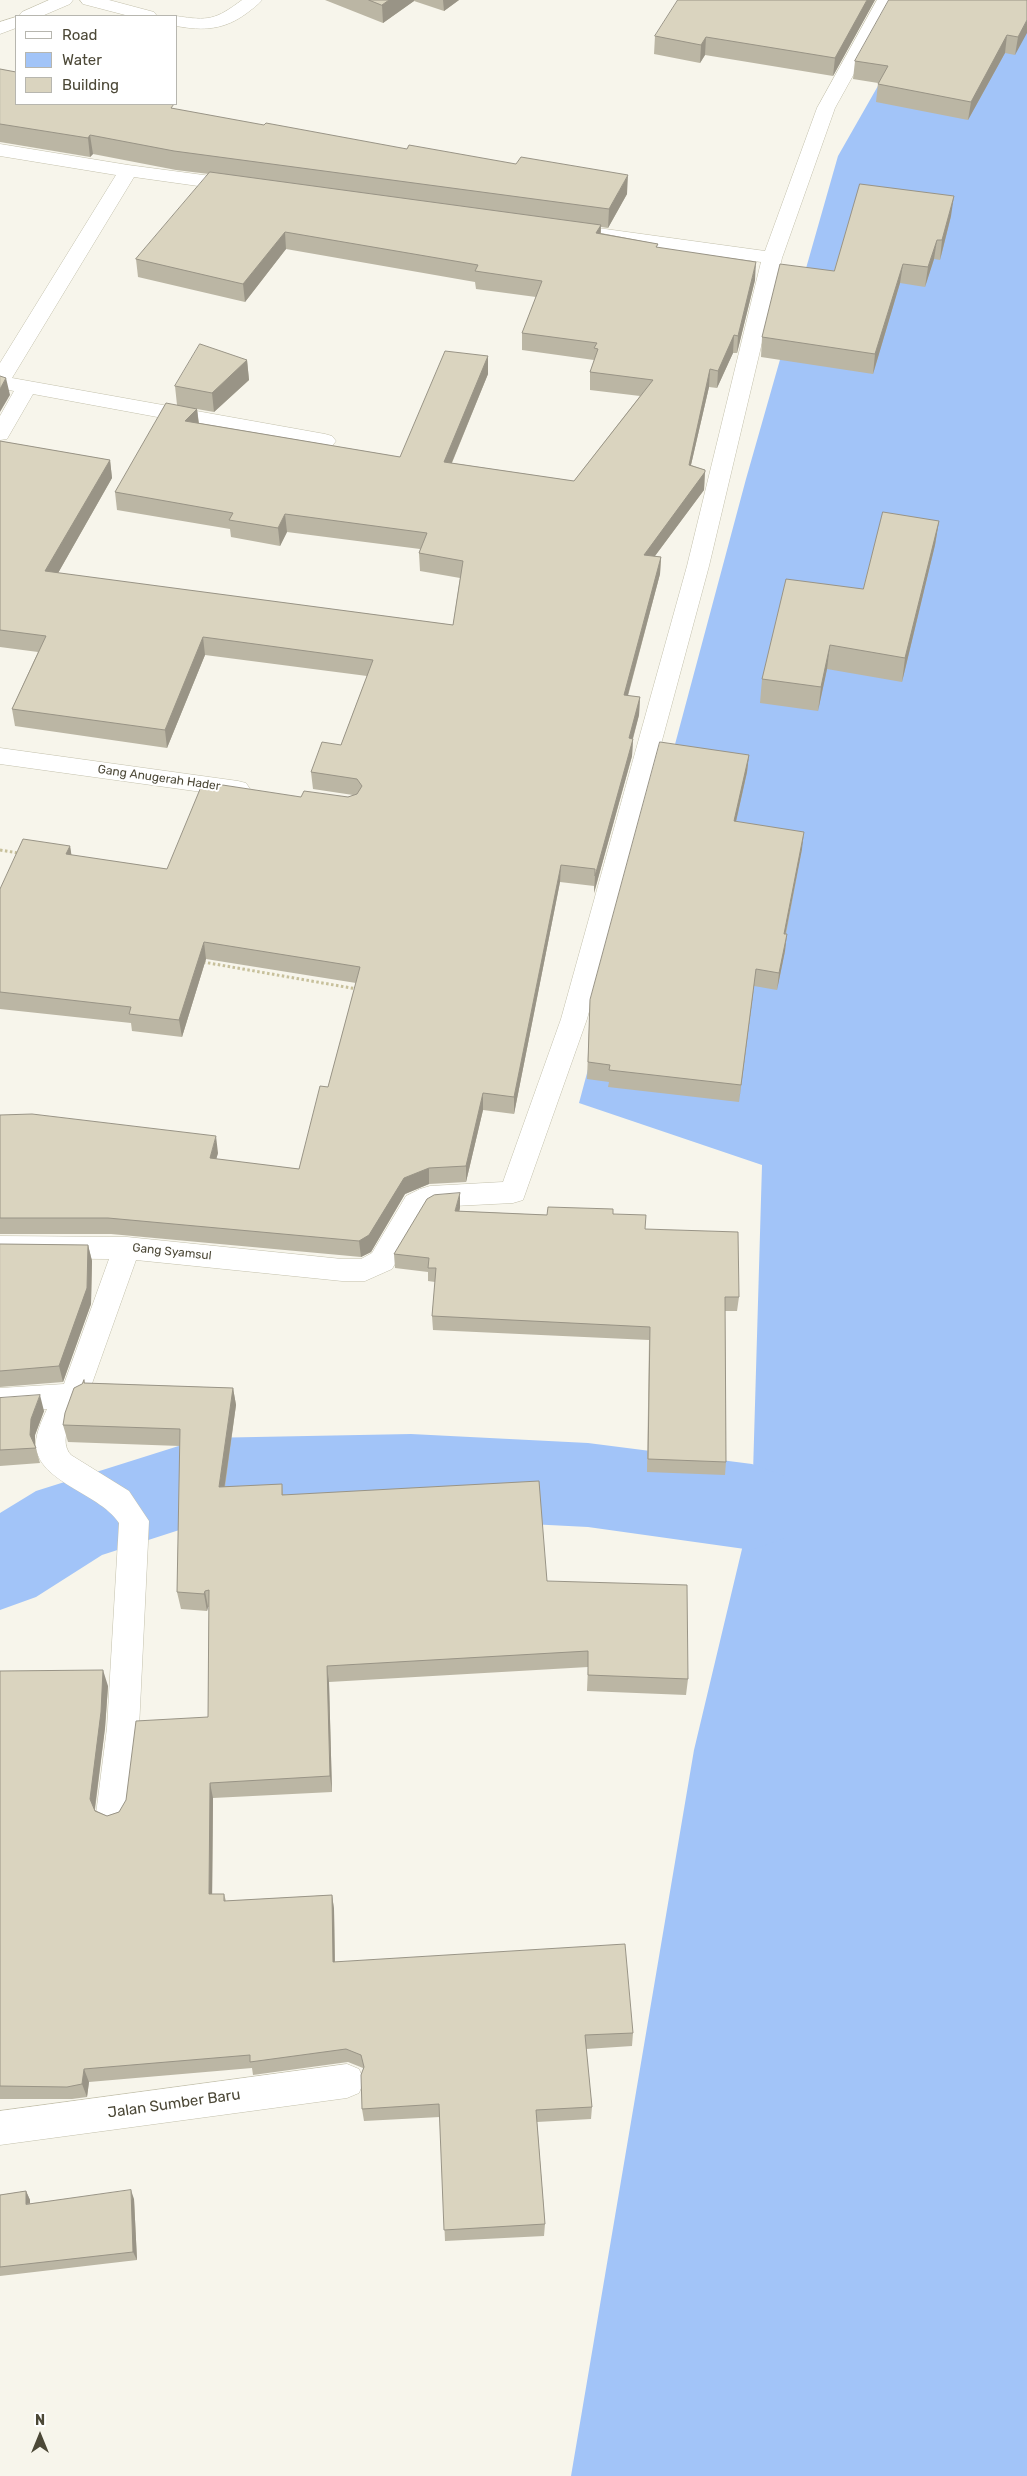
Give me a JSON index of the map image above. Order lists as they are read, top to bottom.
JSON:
{
  "streets": {
    "street": ["Gang Anugerah Hader", "Gang Syamsul", "Jalan Sumber Baru"]
  },
  "legend": ["Road", "Water", "Building"],
  "north": "top"
}
